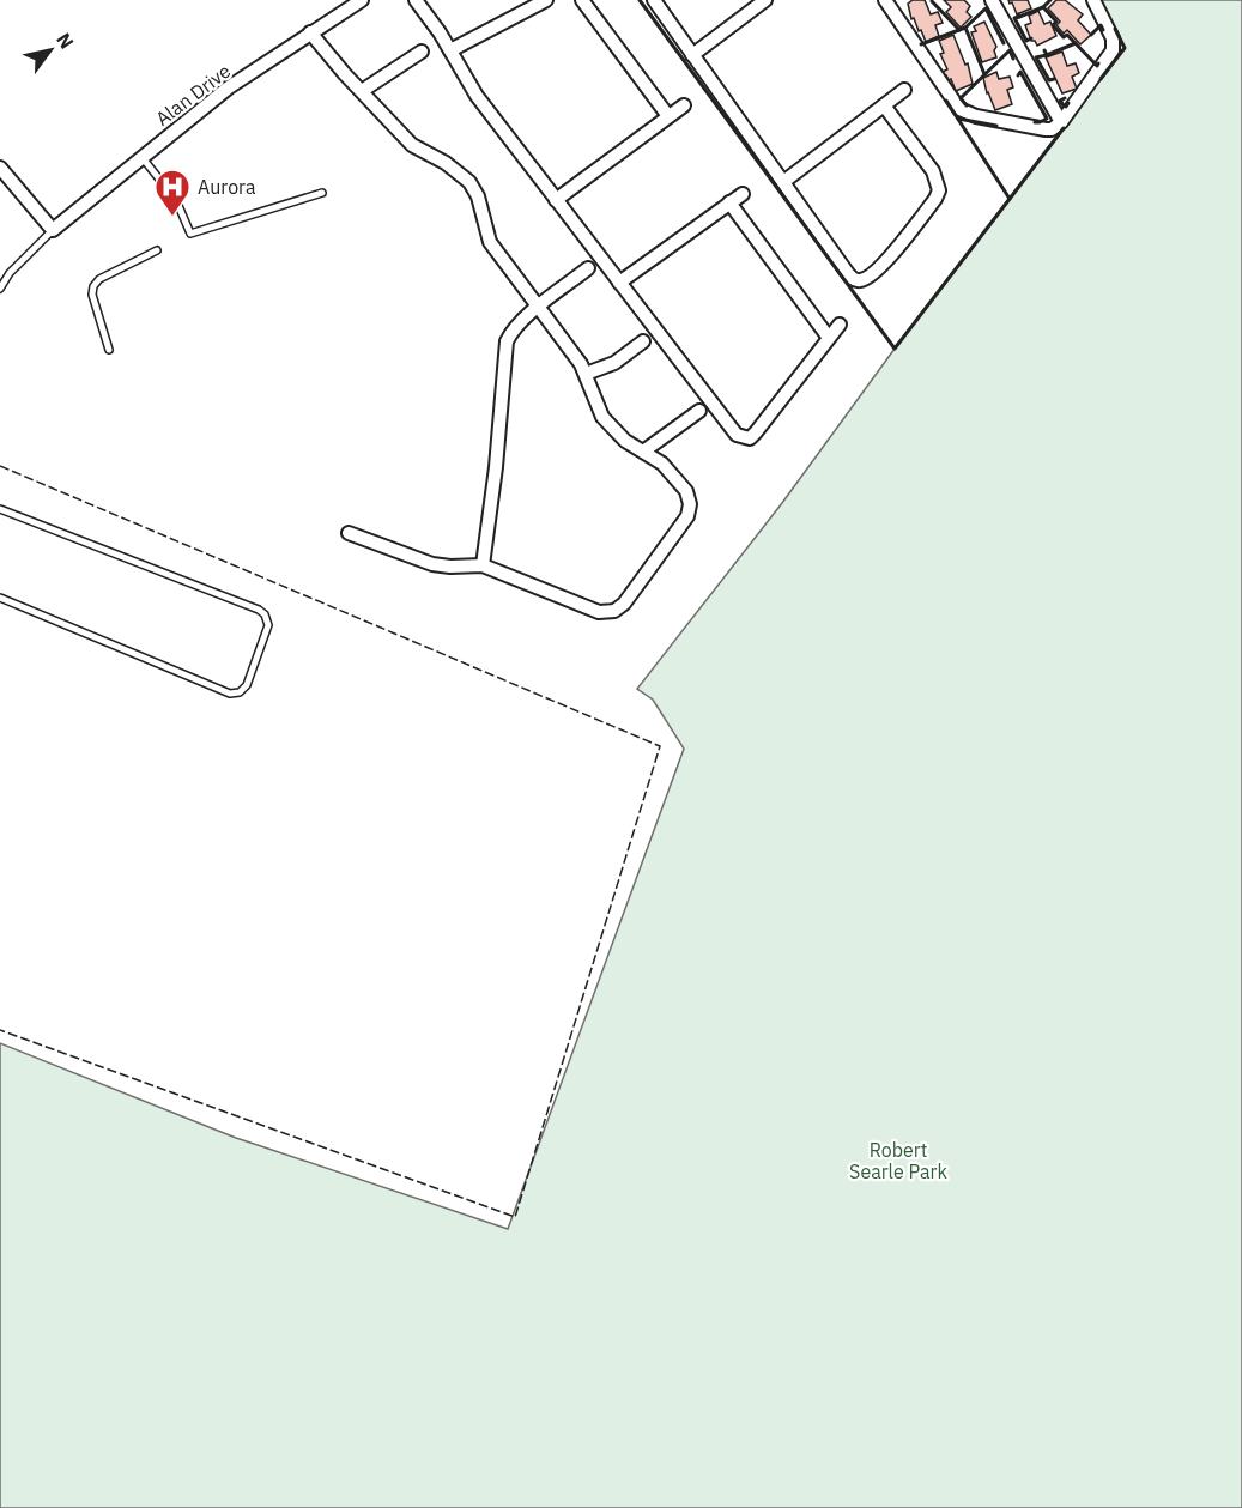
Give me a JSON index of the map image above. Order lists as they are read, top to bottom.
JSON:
{
  "streets": {
    "street": ["Alan Drive"]
  },
  "parks": ["Robert Searle Park"],
  "places": {
    "hospital": ["Aurora"]
  },
  "north": "top right"
}
